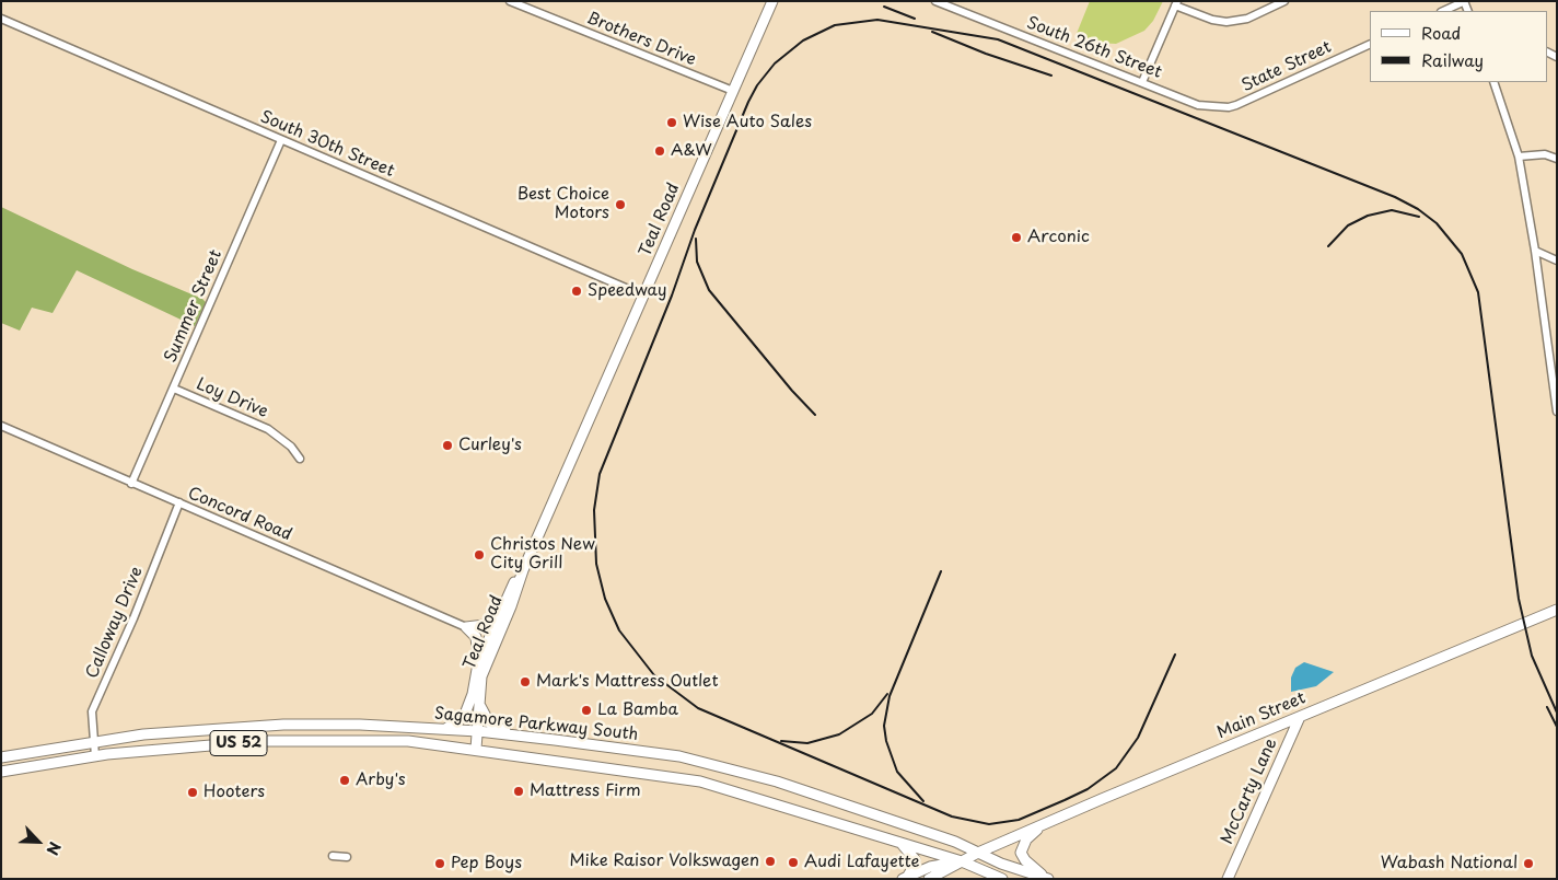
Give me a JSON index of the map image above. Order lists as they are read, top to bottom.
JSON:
{
  "streets": {
    "main road": [
      "Teal Road",
      "Main Street",
      "Sagamore Parkway South",
      "US 52",
      "McCarty Lane"
    ],
    "street": [
      "Brothers Drive",
      "South 26th Street",
      "State Street",
      "South 30th Street",
      "Summer Street",
      "Loy Drive",
      "Concord Road",
      "Calloway Drive"
    ]
  },
  "crossings": [
    ["Brothers Drive", "Teal Road"],
    ["South 26th Street", "State Street"],
    ["South 30th Street", "Teal Road"],
    ["South 30th Street", "Summer Street"],
    ["Teal Road", "Sagamore Parkway South"],
    ["Summer Street", "Loy Drive"],
    ["Summer Street", "Concord Road"],
    ["Concord Road", "Calloway Drive"],
    ["Calloway Drive", "Sagamore Parkway South"],
    ["Main Street", "Sagamore Parkway South"],
    ["Main Street", "McCarty Lane"]
  ],
  "places": [
    "Wise Auto Sales",
    "A&W",
    "Best Choice Motors",
    "Arconic",
    "Speedway",
    "Curley's",
    "Christos New City Grill",
    "Mark's Mattress Outlet",
    "La Bamba",
    "Arby's",
    "Mattress Firm",
    "Hooters",
    "Mike Raisor Volkswagen",
    "Audi Lafayette",
    "Pep Boys",
    "Wabash National"
  ],
  "legend": ["Road", "Railway"],
  "north": "bottom right"
}
